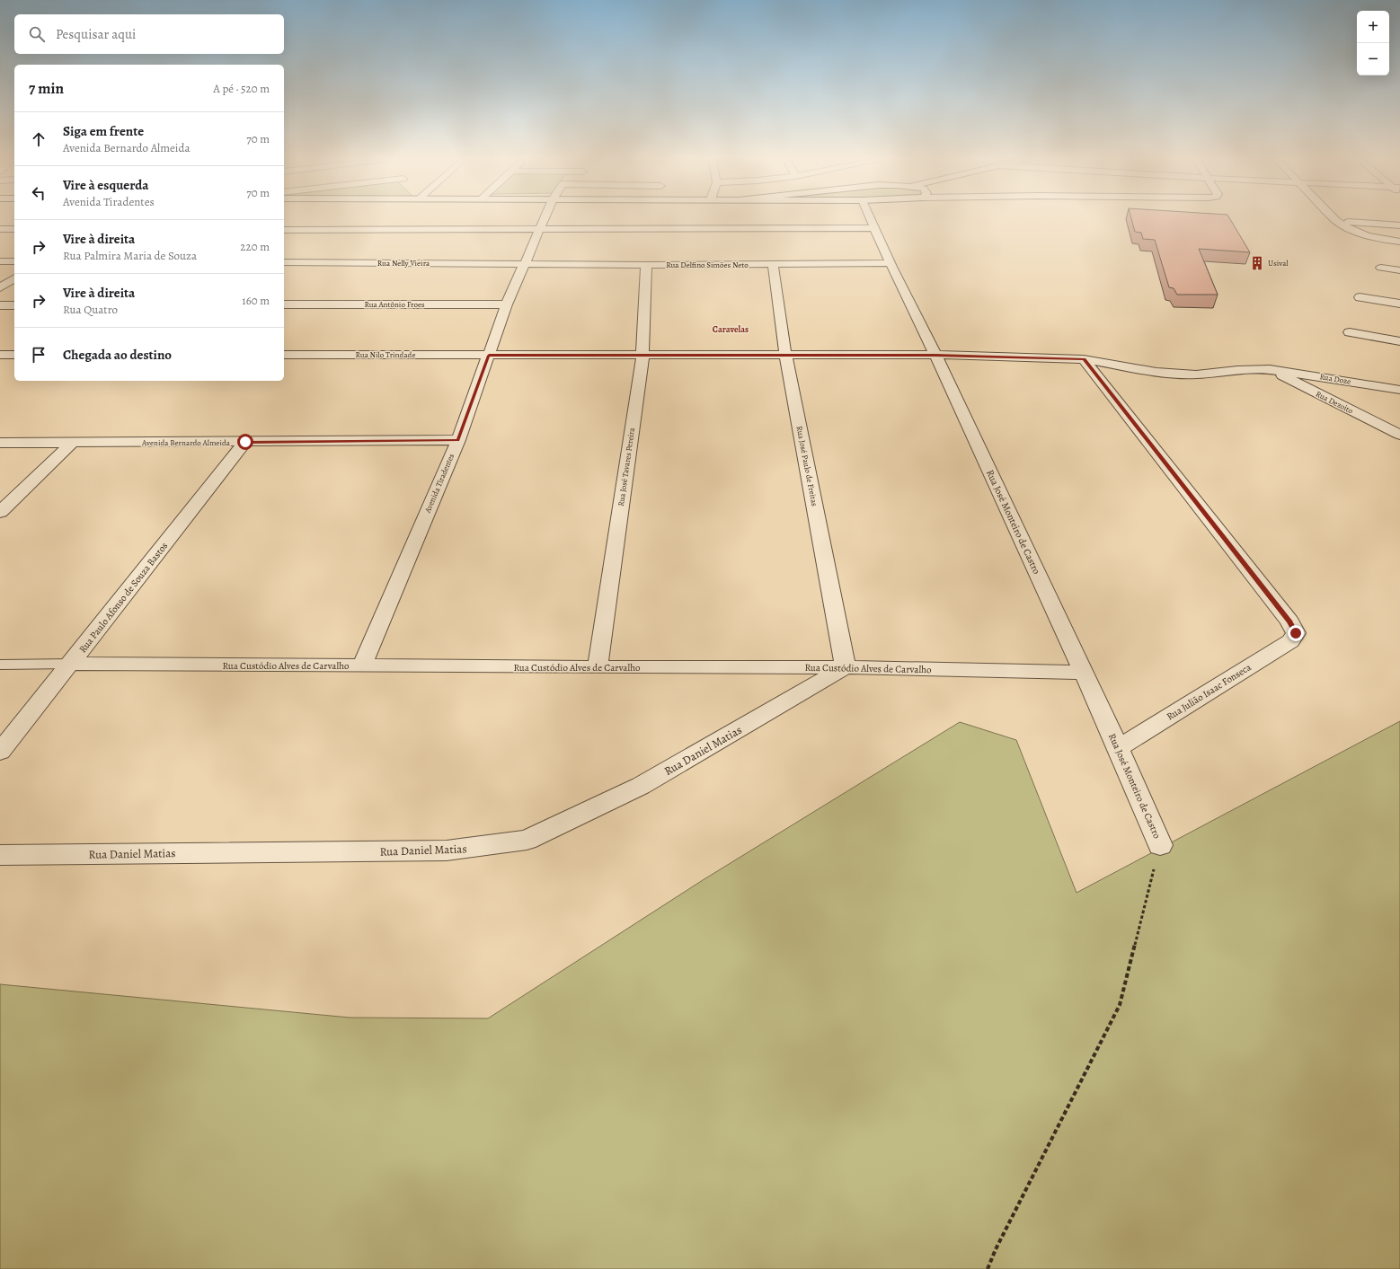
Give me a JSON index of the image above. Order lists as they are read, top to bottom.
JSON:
{
  "streets": {
    "street": [
      "Rua Nelly Vieira",
      "Rua Delfino Simões Neto",
      "Rua Antônio Froes",
      "Rua Nilo Trindade",
      "Rua Doze",
      "Rua Dezoito",
      "Avenida Bernardo Almeida",
      "Rua José Paulo de Freitas",
      "Rua José Tavares Pereira",
      "Avenida Tiradentes",
      "Rua José Monteiro de Castro",
      "Rua Paulo Afonso de Souza Bastos",
      "Rua Custódio Alves de Carvalho",
      "Rua Julião Isaac Fonseca",
      "Rua Daniel Matias"
    ]
  },
  "crossings": [
    ["Rua Nelly Vieira", "Rua Delfino Simões Neto"],
    ["Rua Nelly Vieira", "Avenida Tiradentes"],
    ["Rua Delfino Simões Neto", "Rua José Paulo de Freitas"],
    ["Rua Delfino Simões Neto", "Rua José Tavares Pereira"],
    ["Rua Delfino Simões Neto", "Avenida Tiradentes"],
    ["Rua Delfino Simões Neto", "Rua José Monteiro de Castro"],
    ["Rua Antônio Froes", "Avenida Tiradentes"],
    ["Rua Nilo Trindade", "Rua Doze"],
    ["Rua Nilo Trindade", "Rua José Paulo de Freitas"],
    ["Rua Nilo Trindade", "Rua José Tavares Pereira"],
    ["Rua Nilo Trindade", "Avenida Tiradentes"],
    ["Rua Nilo Trindade", "Rua José Monteiro de Castro"],
    ["Rua Doze", "Rua Dezoito"],
    ["Rua Doze", "Rua José Monteiro de Castro"],
    ["Rua Doze", "Rua Julião Isaac Fonseca"],
    ["Avenida Bernardo Almeida", "Avenida Tiradentes"],
    ["Avenida Bernardo Almeida", "Rua Paulo Afonso de Souza Bastos"],
    ["Rua José Paulo de Freitas", "Rua Custódio Alves de Carvalho"],
    ["Rua José Paulo de Freitas", "Rua Daniel Matias"],
    ["Rua José Tavares Pereira", "Rua Custódio Alves de Carvalho"],
    ["Avenida Tiradentes", "Rua Custódio Alves de Carvalho"],
    ["Rua José Monteiro de Castro", "Rua Custódio Alves de Carvalho"],
    ["Rua José Monteiro de Castro", "Rua Julião Isaac Fonseca"],
    ["Rua Paulo Afonso de Souza Bastos", "Rua Custódio Alves de Carvalho"],
    ["Rua Custódio Alves de Carvalho", "Rua Daniel Matias"]
  ],
  "districts": ["Caravelas"],
  "places": {
    "building": ["Usival"]
  },
  "page": {
    "map_buttons": ["+", "−"],
    "search": "Pesquisar aqui",
    "heading": ["7 min", "A pé · 520 m"],
    "list": [
      ["Siga em frente", "Avenida Bernardo Almeida", "70 m"],
      ["Vire à esquerda", "Avenida Tiradentes", "70 m"],
      ["Vire à direita", "Rua Palmira Maria de Souza", "220 m"],
      ["Vire à direita", "Rua Quatro", "160 m"],
      "Chegada ao destino"
    ]
  }
}
